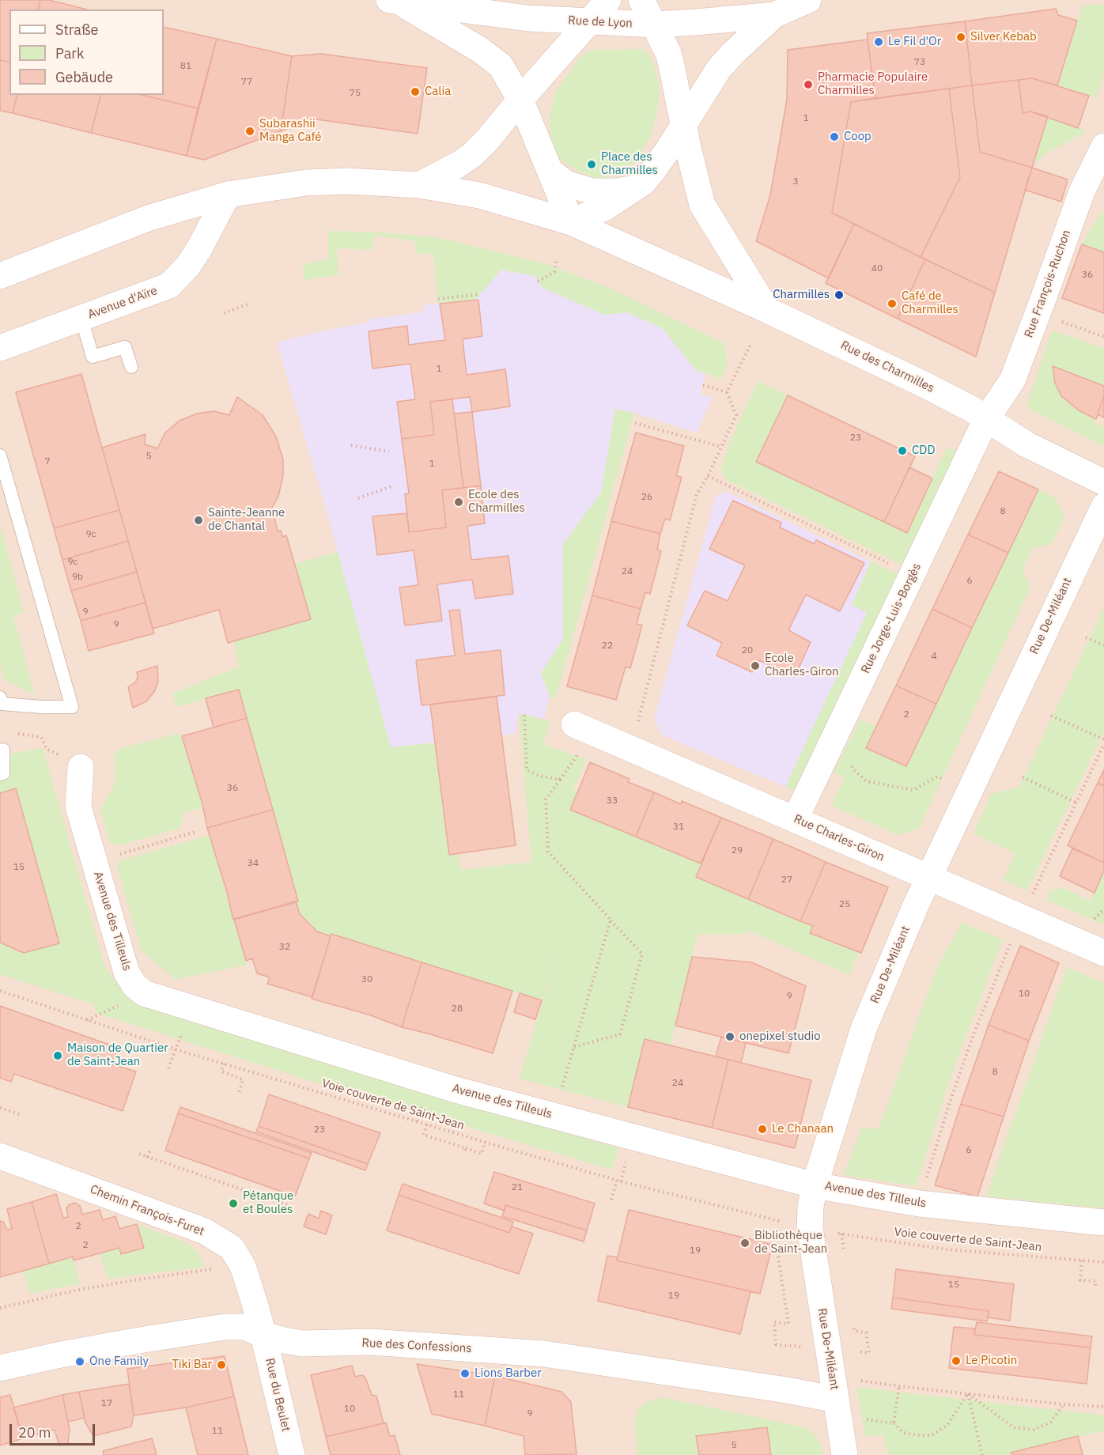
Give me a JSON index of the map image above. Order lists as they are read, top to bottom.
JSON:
{
  "streets": {
    "street": [
      "Rue de Lyon",
      "Rue François-Ruchon",
      "Avenue d'Aïre",
      "Rue des Charmilles",
      "Rue De-Miléant",
      "Rue Jorge-Luis-Borgès",
      "Rue Charles-Giron",
      "Avenue des Tilleuls",
      "Chemin François-Furet",
      "Rue des Confessions",
      "Rue du Beulet"
    ],
    "path": ["Voie couverte de Saint-Jean"]
  },
  "crossings": [
    ["Rue François-Ruchon", "Rue des Charmilles"],
    ["Rue François-Ruchon", "Rue Jorge-Luis-Borgès"],
    ["Rue des Charmilles", "Rue Jorge-Luis-Borgès"],
    ["Rue De-Miléant", "Rue Charles-Giron"],
    ["Rue De-Miléant", "Avenue des Tilleuls"],
    ["Rue De-Miléant", "Rue des Confessions"],
    ["Rue Jorge-Luis-Borgès", "Rue Charles-Giron"],
    ["Chemin François-Furet", "Rue des Confessions"],
    ["Chemin François-Furet", "Rue du Beulet"],
    ["Rue des Confessions", "Rue du Beulet"]
  ],
  "places": [
    "Silver Kebab",
    "Le Fil d'Or",
    "Pharmacie Populaire Charmilles",
    "Calia",
    "Subarashii Manga Café",
    "Coop",
    "Place des Charmilles",
    "Charmilles",
    "Café de Charmilles",
    "CDD",
    "Ecole des Charmilles",
    "Sainte-Jeanne de Chantal",
    "Ecole Charles-Giron",
    "onepixel studio",
    "Maison de Quartier de Saint-Jean",
    "Le Chanaan",
    "Pétanque et Boules",
    "Bibliothèque de Saint-Jean",
    "Le Picotin",
    "One Family",
    "Tiki Bar",
    "Lions Barber"
  ],
  "house_numbers": [
    "73",
    "81",
    "77",
    "75",
    "1",
    "3",
    "40",
    "36",
    "1",
    "23",
    "5",
    "7",
    "1",
    "26",
    "8",
    "9c",
    "9c",
    "24",
    "9b",
    "6",
    "9",
    "9",
    "22",
    "20",
    "4",
    "2",
    "36",
    "33",
    "31",
    "29",
    "34",
    "15",
    "27",
    "25",
    "32",
    "30",
    "10",
    "9",
    "28",
    "8",
    "24",
    "23",
    "6",
    "21",
    "2",
    "2",
    "19",
    "15",
    "19",
    "11",
    "17",
    "10",
    "9",
    "11",
    "5"
  ],
  "legend": ["Straße", "Park", "Gebäude"],
  "scale_bar": "20 m"
}
